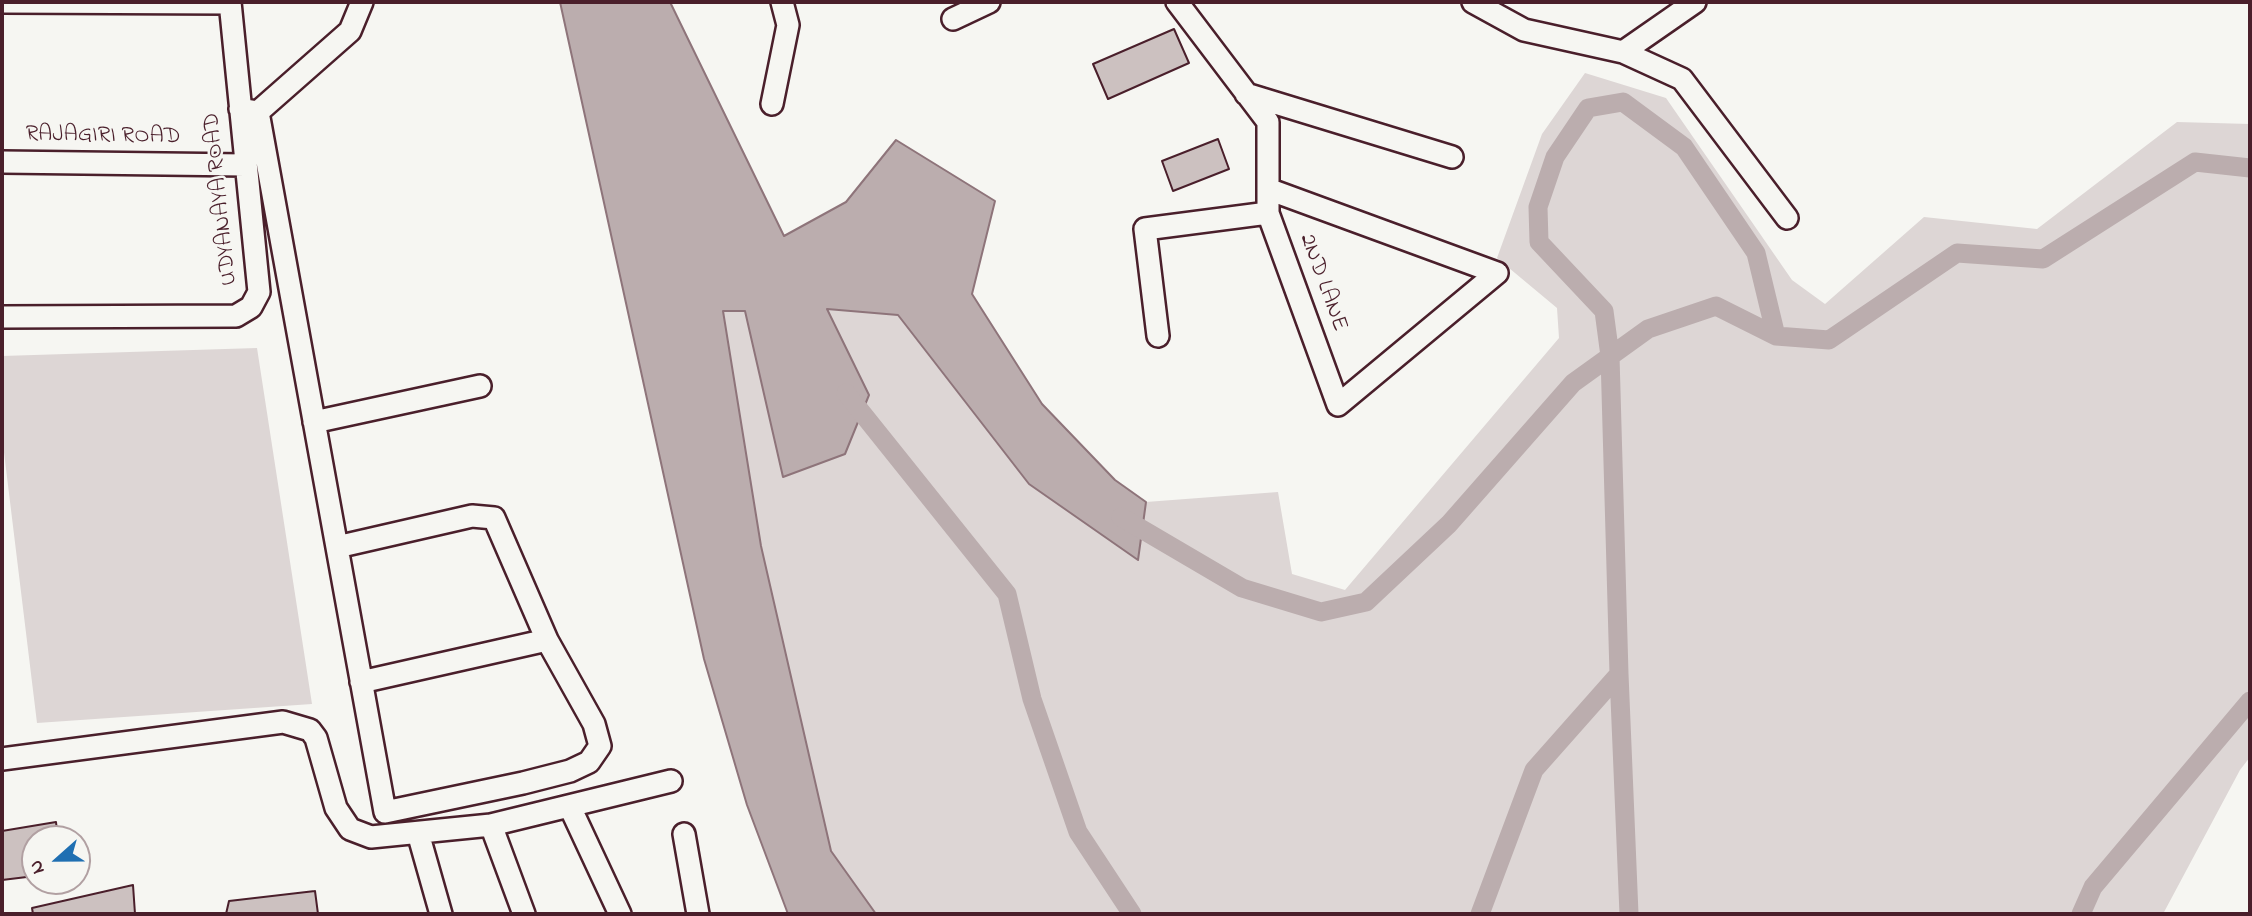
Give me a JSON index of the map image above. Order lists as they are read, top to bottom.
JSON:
{
  "streets": {
    "street": ["RAJAGIRI ROAD", "UDYANAYA ROAD", "2ND LANE"]
  },
  "crossings": [
    ["RAJAGIRI ROAD", "UDYANAYA ROAD"]
  ],
  "north": "left"
}
